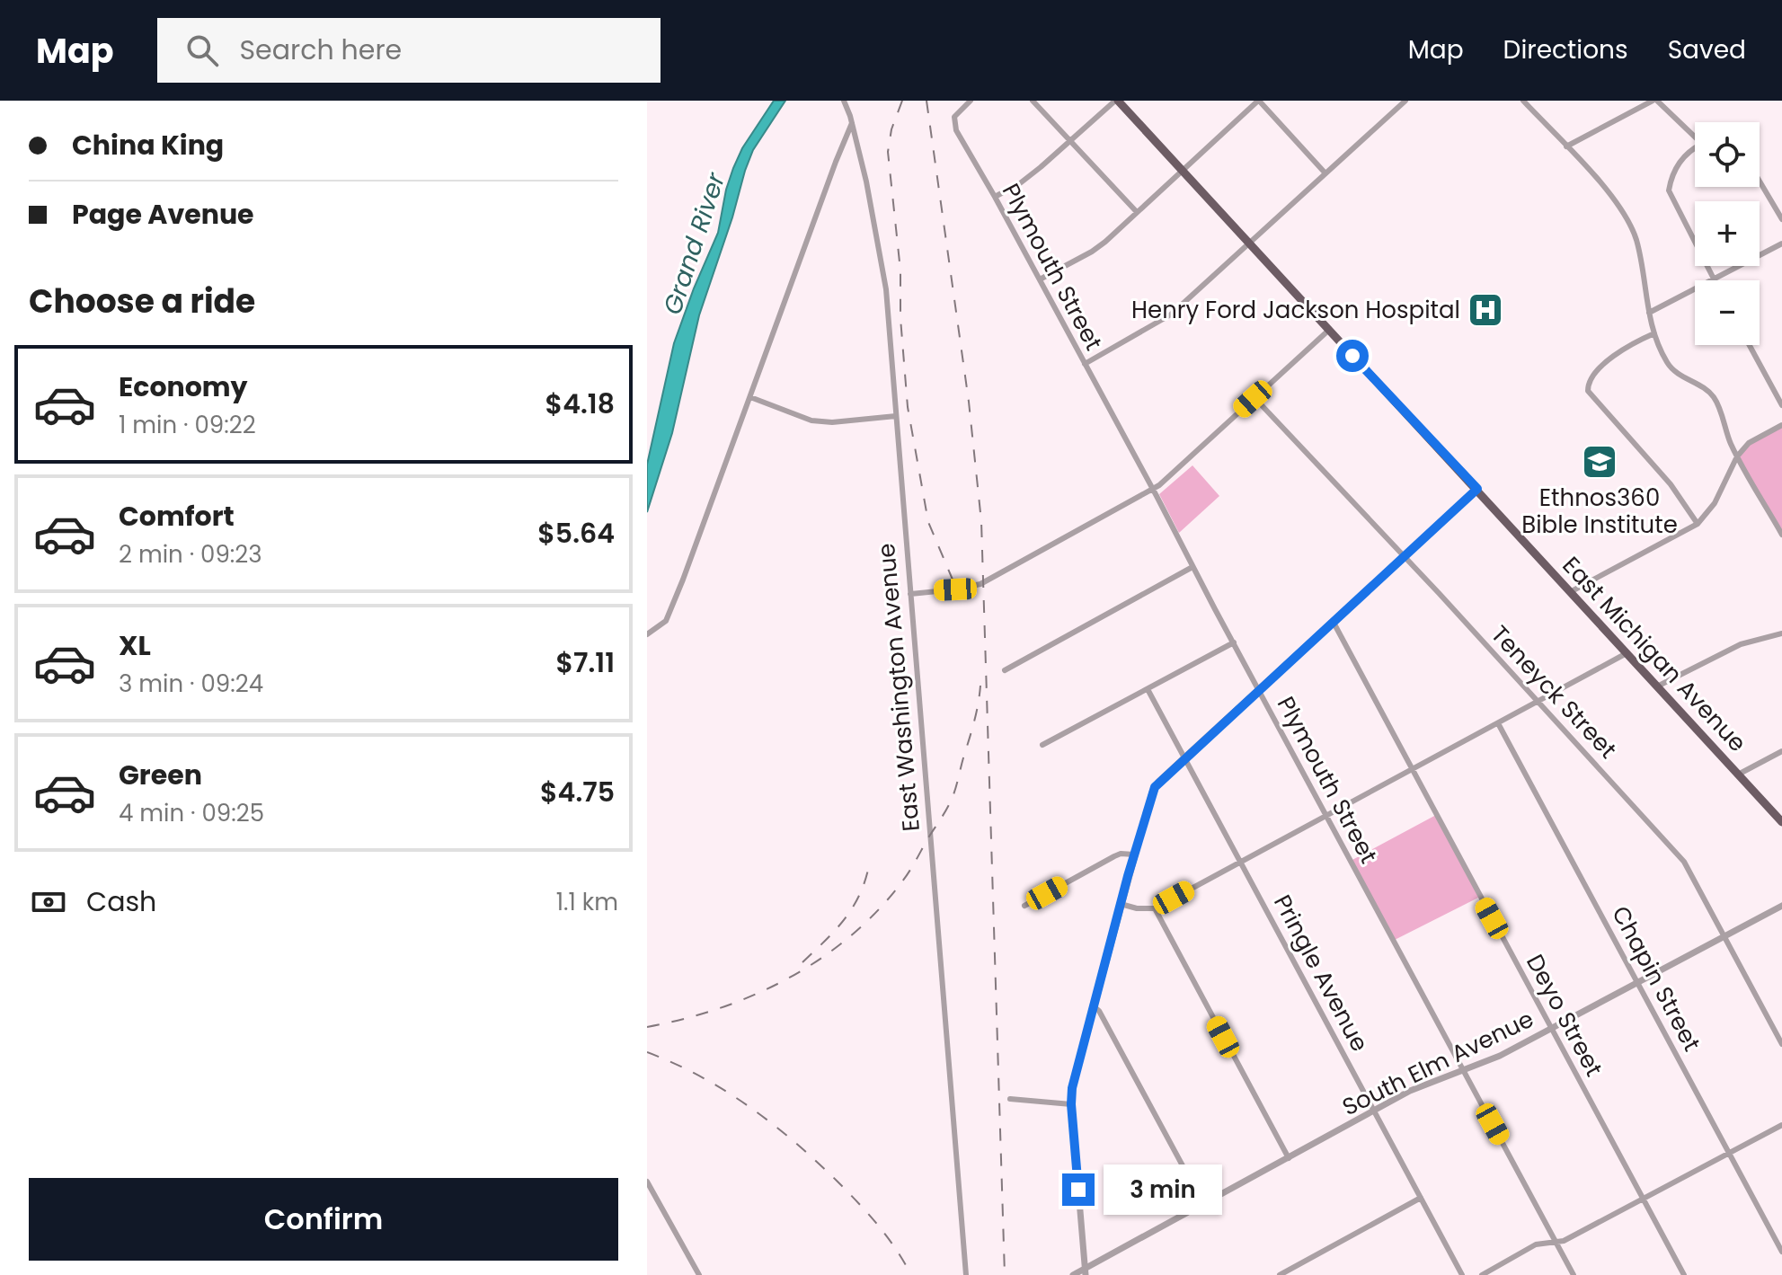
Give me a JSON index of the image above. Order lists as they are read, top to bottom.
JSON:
{
  "streets": {
    "main road": ["East Michigan Avenue"],
    "street": [
      "Plymouth Street",
      "East Washington Avenue",
      "Teneyck Street",
      "Pringle Avenue",
      "Chapin Street",
      "Deyo Street",
      "South Elm Avenue"
    ]
  },
  "crossings": [
    ["Plymouth Street", "South Elm Avenue"],
    ["Teneyck Street", "South Elm Avenue"],
    ["Pringle Avenue", "South Elm Avenue"],
    ["Chapin Street", "South Elm Avenue"],
    ["Deyo Street", "South Elm Avenue"]
  ],
  "water": ["Grand River"],
  "places": {
    "hospital": ["Henry Ford Jackson Hospital"],
    "school or university": ["Ethnos360 Bible Institute"]
  },
  "page": {
    "header": "Map",
    "search": "Search here",
    "nav": ["Map", "Directions", "Saved"],
    "banner": ["China King", "Page Avenue"],
    "map_buttons": ["+", "−"],
    "heading": "Choose a ride",
    "list": [
      {
        "name": "Economy",
        "note": "1 min · 09:22",
        "value": "$4.18"
      },
      {
        "name": "Comfort",
        "note": "2 min · 09:23",
        "value": "$5.64"
      },
      {
        "name": "XL",
        "note": "3 min · 09:24",
        "value": "$7.11"
      },
      {
        "name": "Green",
        "note": "4 min · 09:25",
        "value": "$4.75"
      }
    ],
    "pay": ["Cash", "1.1 km"],
    "buttons": "Confirm",
    "bubble": "3 min"
  }
}
